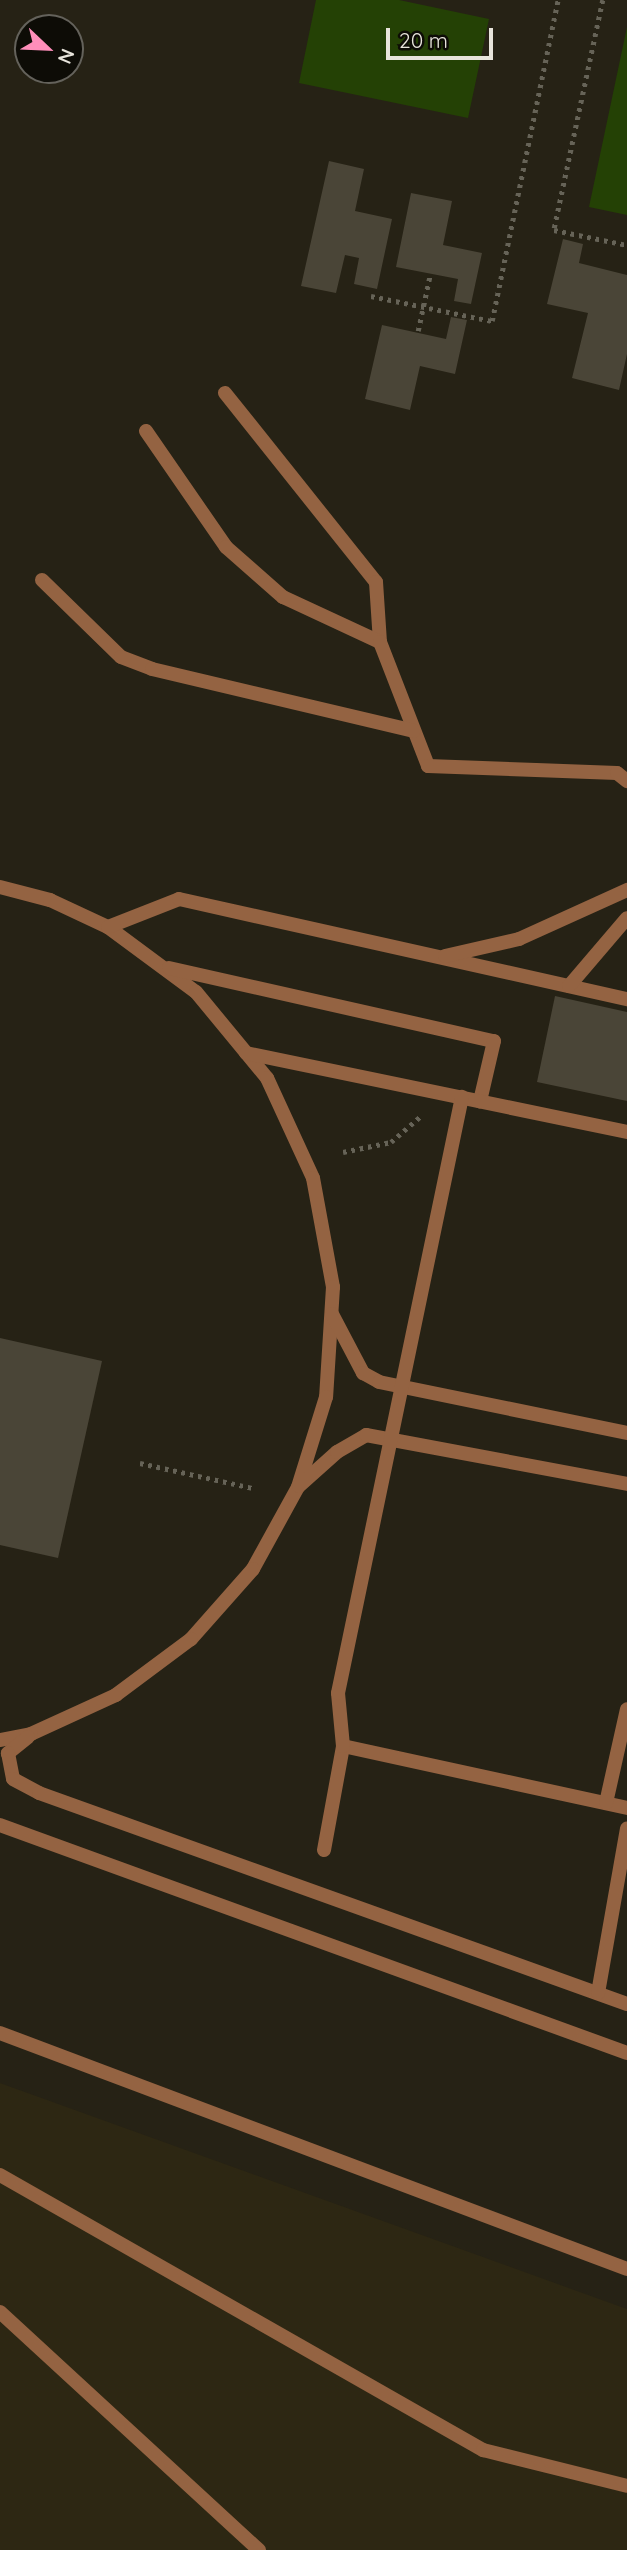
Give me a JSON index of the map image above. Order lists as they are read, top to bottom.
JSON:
{
  "scale_bar": "20 m",
  "north": "bottom right"
}
